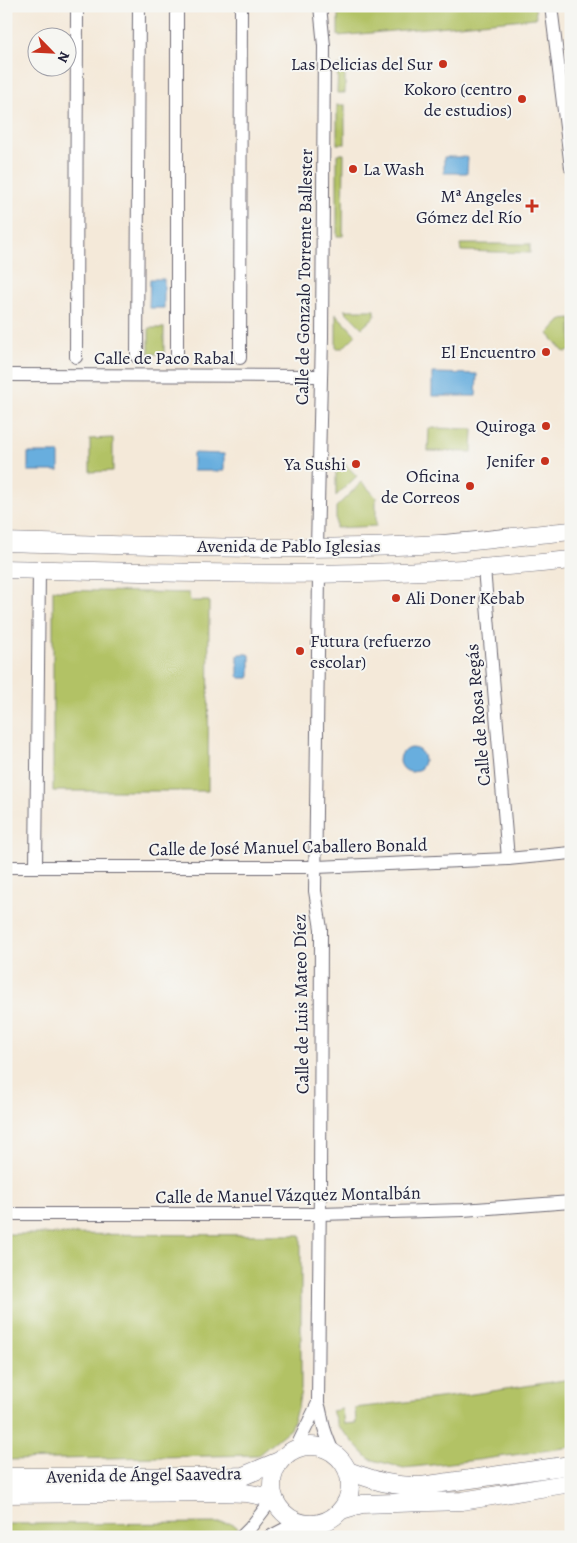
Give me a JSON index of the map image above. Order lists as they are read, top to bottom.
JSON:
{
  "streets": {
    "street": [
      "Calle de Gonzalo Torrente Ballester",
      "Calle de Paco Rabal",
      "Avenida de Pablo Iglesias",
      "Calle de Rosa Regás",
      "Calle de José Manuel Caballero Bonald",
      "Calle de Luis Mateo Díez",
      "Calle de Manuel Vázquez Montalbán",
      "Avenida de Ángel Saavedra"
    ]
  },
  "crossings": [
    ["Calle de Gonzalo Torrente Ballester", "Calle de Paco Rabal"],
    ["Calle de Gonzalo Torrente Ballester", "Avenida de Pablo Iglesias"],
    ["Avenida de Pablo Iglesias", "Calle de Rosa Regás"],
    ["Avenida de Pablo Iglesias", "Calle de Luis Mateo Díez"],
    ["Calle de Rosa Regás", "Calle de José Manuel Caballero Bonald"],
    ["Calle de José Manuel Caballero Bonald", "Calle de Luis Mateo Díez"],
    ["Calle de Luis Mateo Díez", "Calle de Manuel Vázquez Montalbán"],
    ["Calle de Luis Mateo Díez", "Avenida de Ángel Saavedra"]
  ],
  "places": {
    "other": [
      "Las Delicias del Sur",
      "Kokoro (centro de estudios)",
      "La Wash",
      "El Encuentro",
      "Quiroga",
      "Jenifer",
      "Ya Sushi",
      "Oficina de Correos",
      "Ali Doner Kebab",
      "Futura (refuerzo escolar)"
    ],
    "health": ["Mª Angeles Gómez del Río"]
  },
  "north": "bottom right"
}
